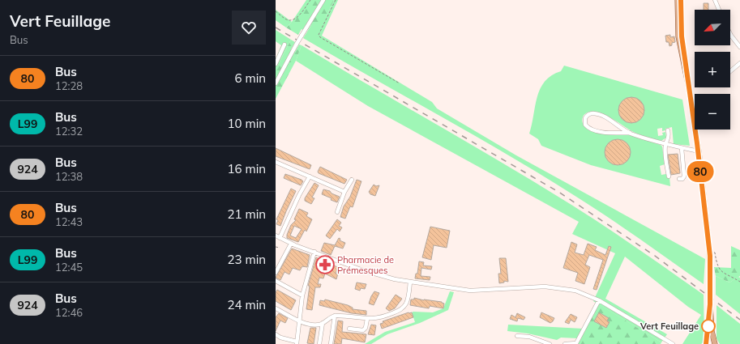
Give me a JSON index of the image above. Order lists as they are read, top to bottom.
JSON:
{
  "places": {
    "pharmacy": ["Pharmacie de Prémesques"],
    "other": ["Vert Feuillage"]
  },
  "lines": ["bus line 80"],
  "north": "bottom left",
  "page": {
    "heading": ["Vert Feuillage", "Bus"],
    "on_map": "80",
    "map_buttons": ["+", "−"],
    "list": [
      {
        "mark": "80",
        "name": "Bus",
        "note": "12:28",
        "value": "6 min"
      },
      {
        "mark": "L99",
        "name": "Bus",
        "note": "12:32",
        "value": "10 min"
      },
      {
        "mark": "924",
        "name": "Bus",
        "note": "12:38",
        "value": "16 min"
      },
      {
        "mark": "80",
        "name": "Bus",
        "note": "12:43",
        "value": "21 min"
      },
      {
        "mark": "L99",
        "name": "Bus",
        "note": "12:45",
        "value": "23 min"
      },
      {
        "mark": "924",
        "name": "Bus",
        "note": "12:46",
        "value": "24 min"
      }
    ]
  }
}
